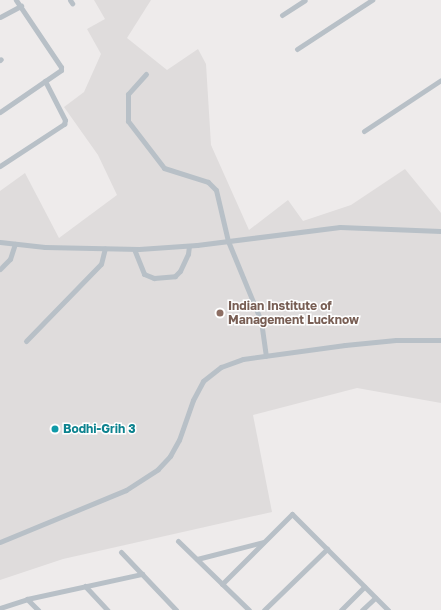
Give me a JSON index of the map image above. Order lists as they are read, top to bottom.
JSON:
{
  "places": ["Indian Institute of Management Lucknow", "Bodhi-Grih 3"]
}
